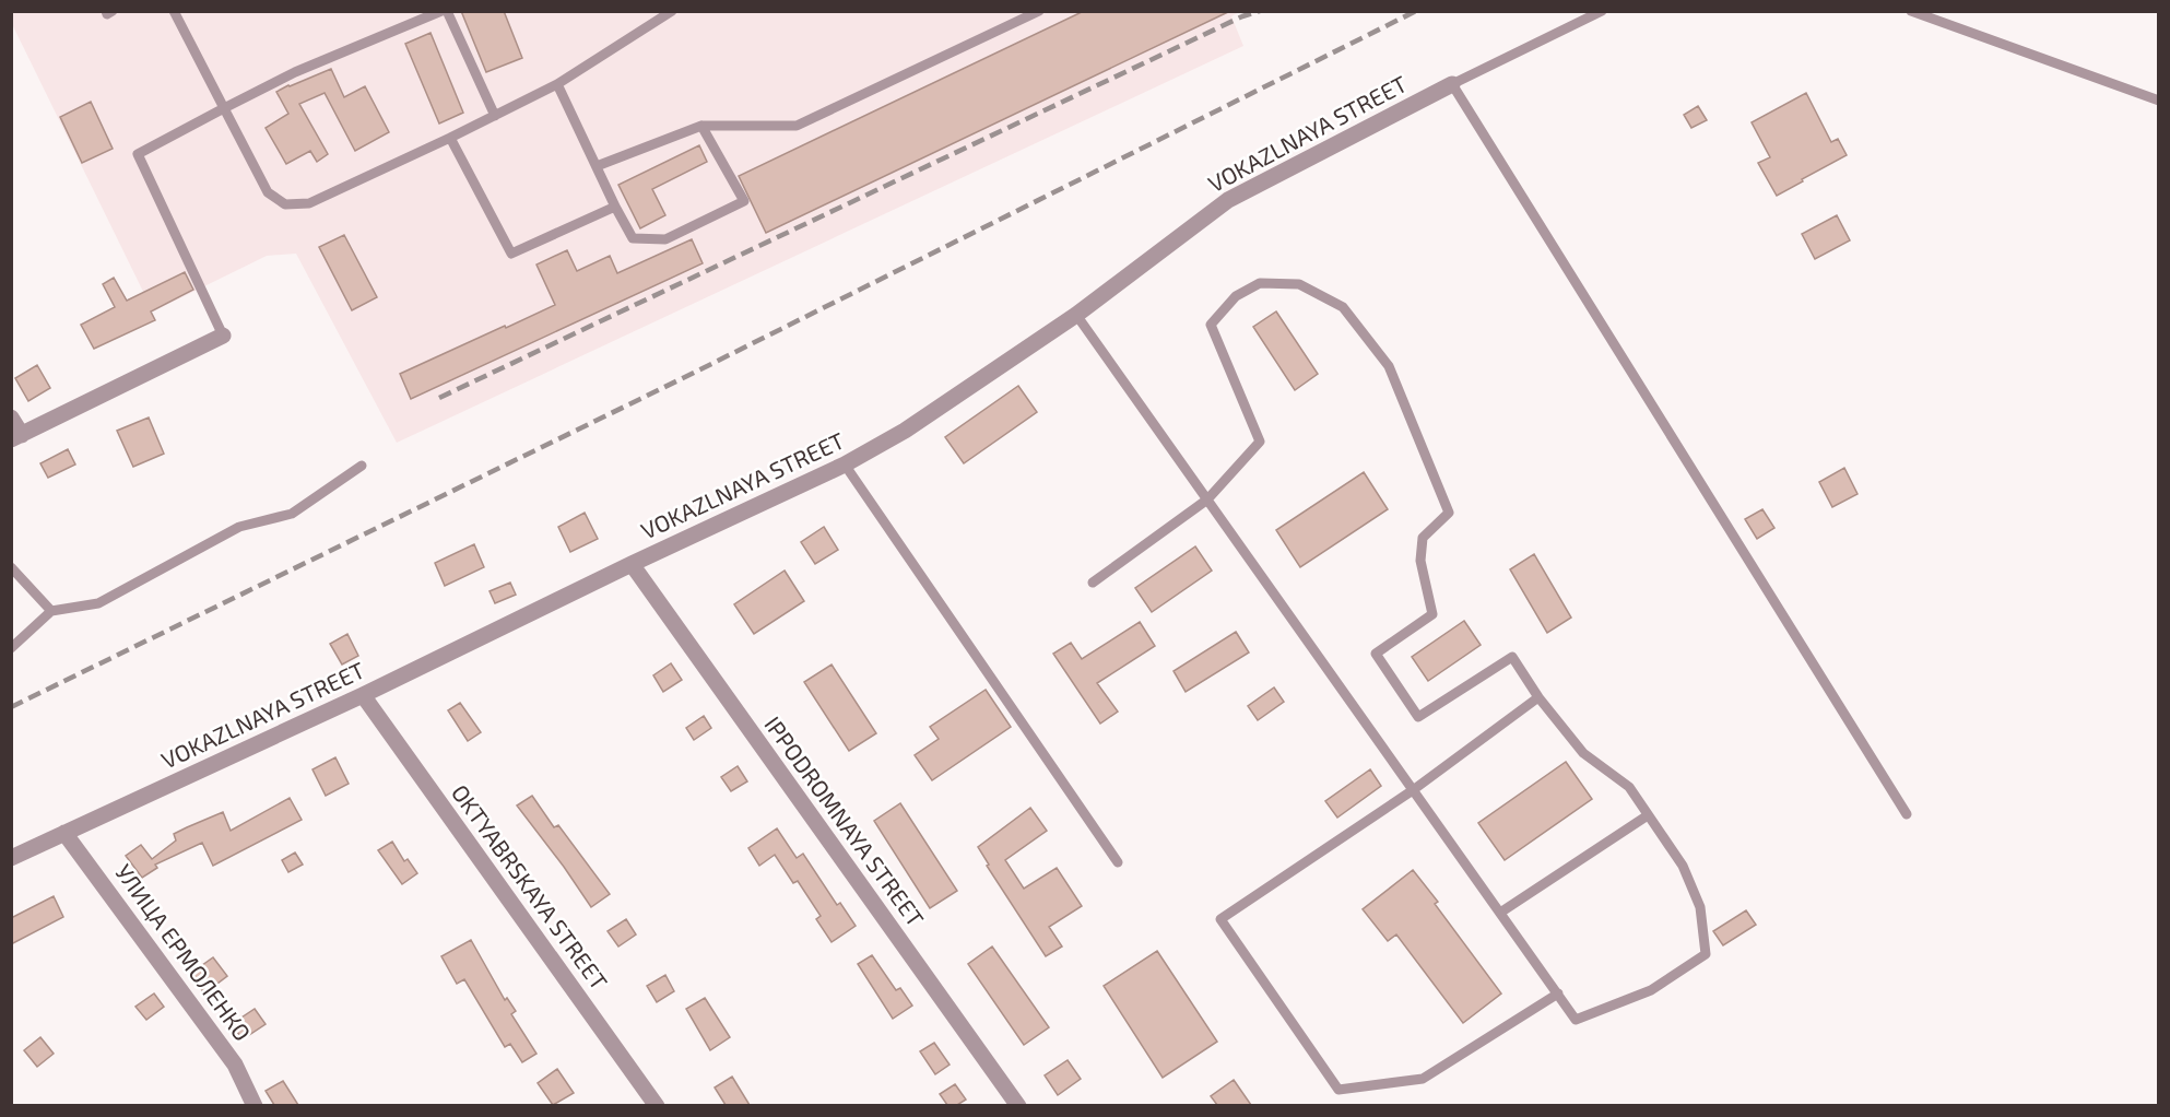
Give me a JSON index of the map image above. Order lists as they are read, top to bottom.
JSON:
{
  "streets": {
    "street": [
      "VOKAZLNAYA STREET",
      "IPPODROMNAYA STREET",
      "OKTYABRSKAYA STREET",
      "УЛИЦА ЕРМОЛЕНКО"
    ]
  },
  "crossings": [
    ["VOKAZLNAYA STREET", "IPPODROMNAYA STREET"],
    ["VOKAZLNAYA STREET", "OKTYABRSKAYA STREET"],
    ["VOKAZLNAYA STREET", "УЛИЦА ЕРМОЛЕНКО"]
  ]
}
